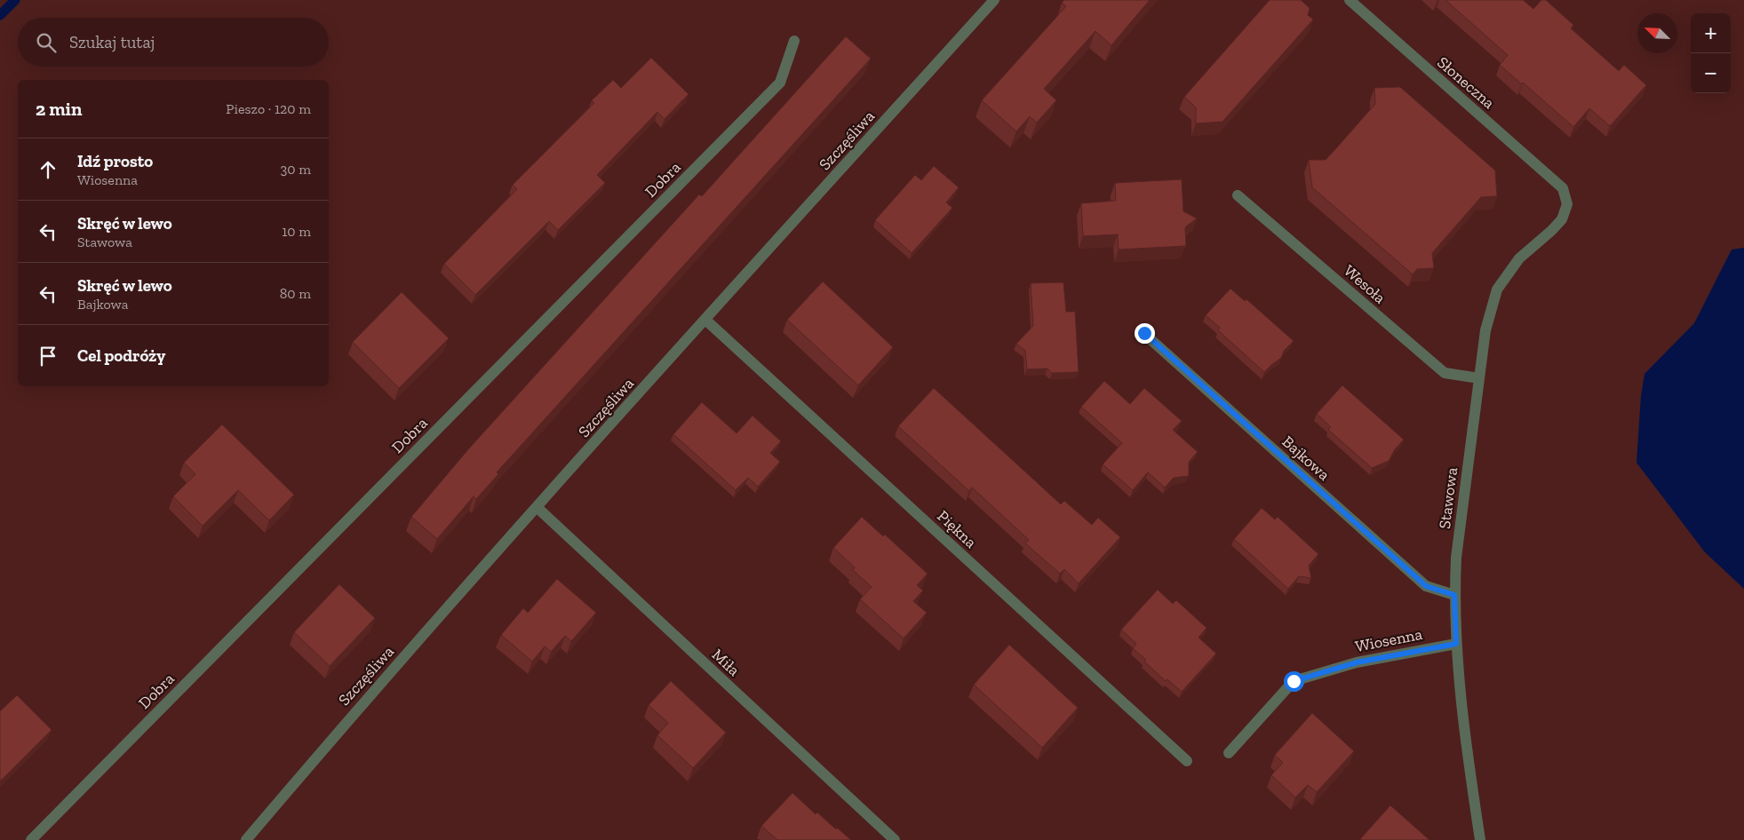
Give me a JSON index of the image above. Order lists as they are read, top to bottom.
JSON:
{
  "streets": {
    "street": [
      "Słoneczna",
      "Szczęśliwa",
      "Dobra",
      "Wesoła",
      "Bajkowa",
      "Stawowa",
      "Piękna",
      "Wiosenna",
      "Miła"
    ]
  },
  "crossings": [
    ["Słoneczna", "Stawowa"],
    ["Szczęśliwa", "Piękna"],
    ["Szczęśliwa", "Miła"],
    ["Wesoła", "Stawowa"],
    ["Bajkowa", "Stawowa"],
    ["Stawowa", "Wiosenna"]
  ],
  "north": "top left",
  "page": {
    "map_buttons": ["+", "−"],
    "search": "Szukaj tutaj",
    "heading": ["2 min", "Pieszo · 120 m"],
    "list": [
      ["Idź prosto", "Wiosenna", "30 m"],
      ["Skręć w lewo", "Stawowa", "10 m"],
      ["Skręć w lewo", "Bajkowa", "80 m"],
      "Cel podróży"
    ]
  }
}
